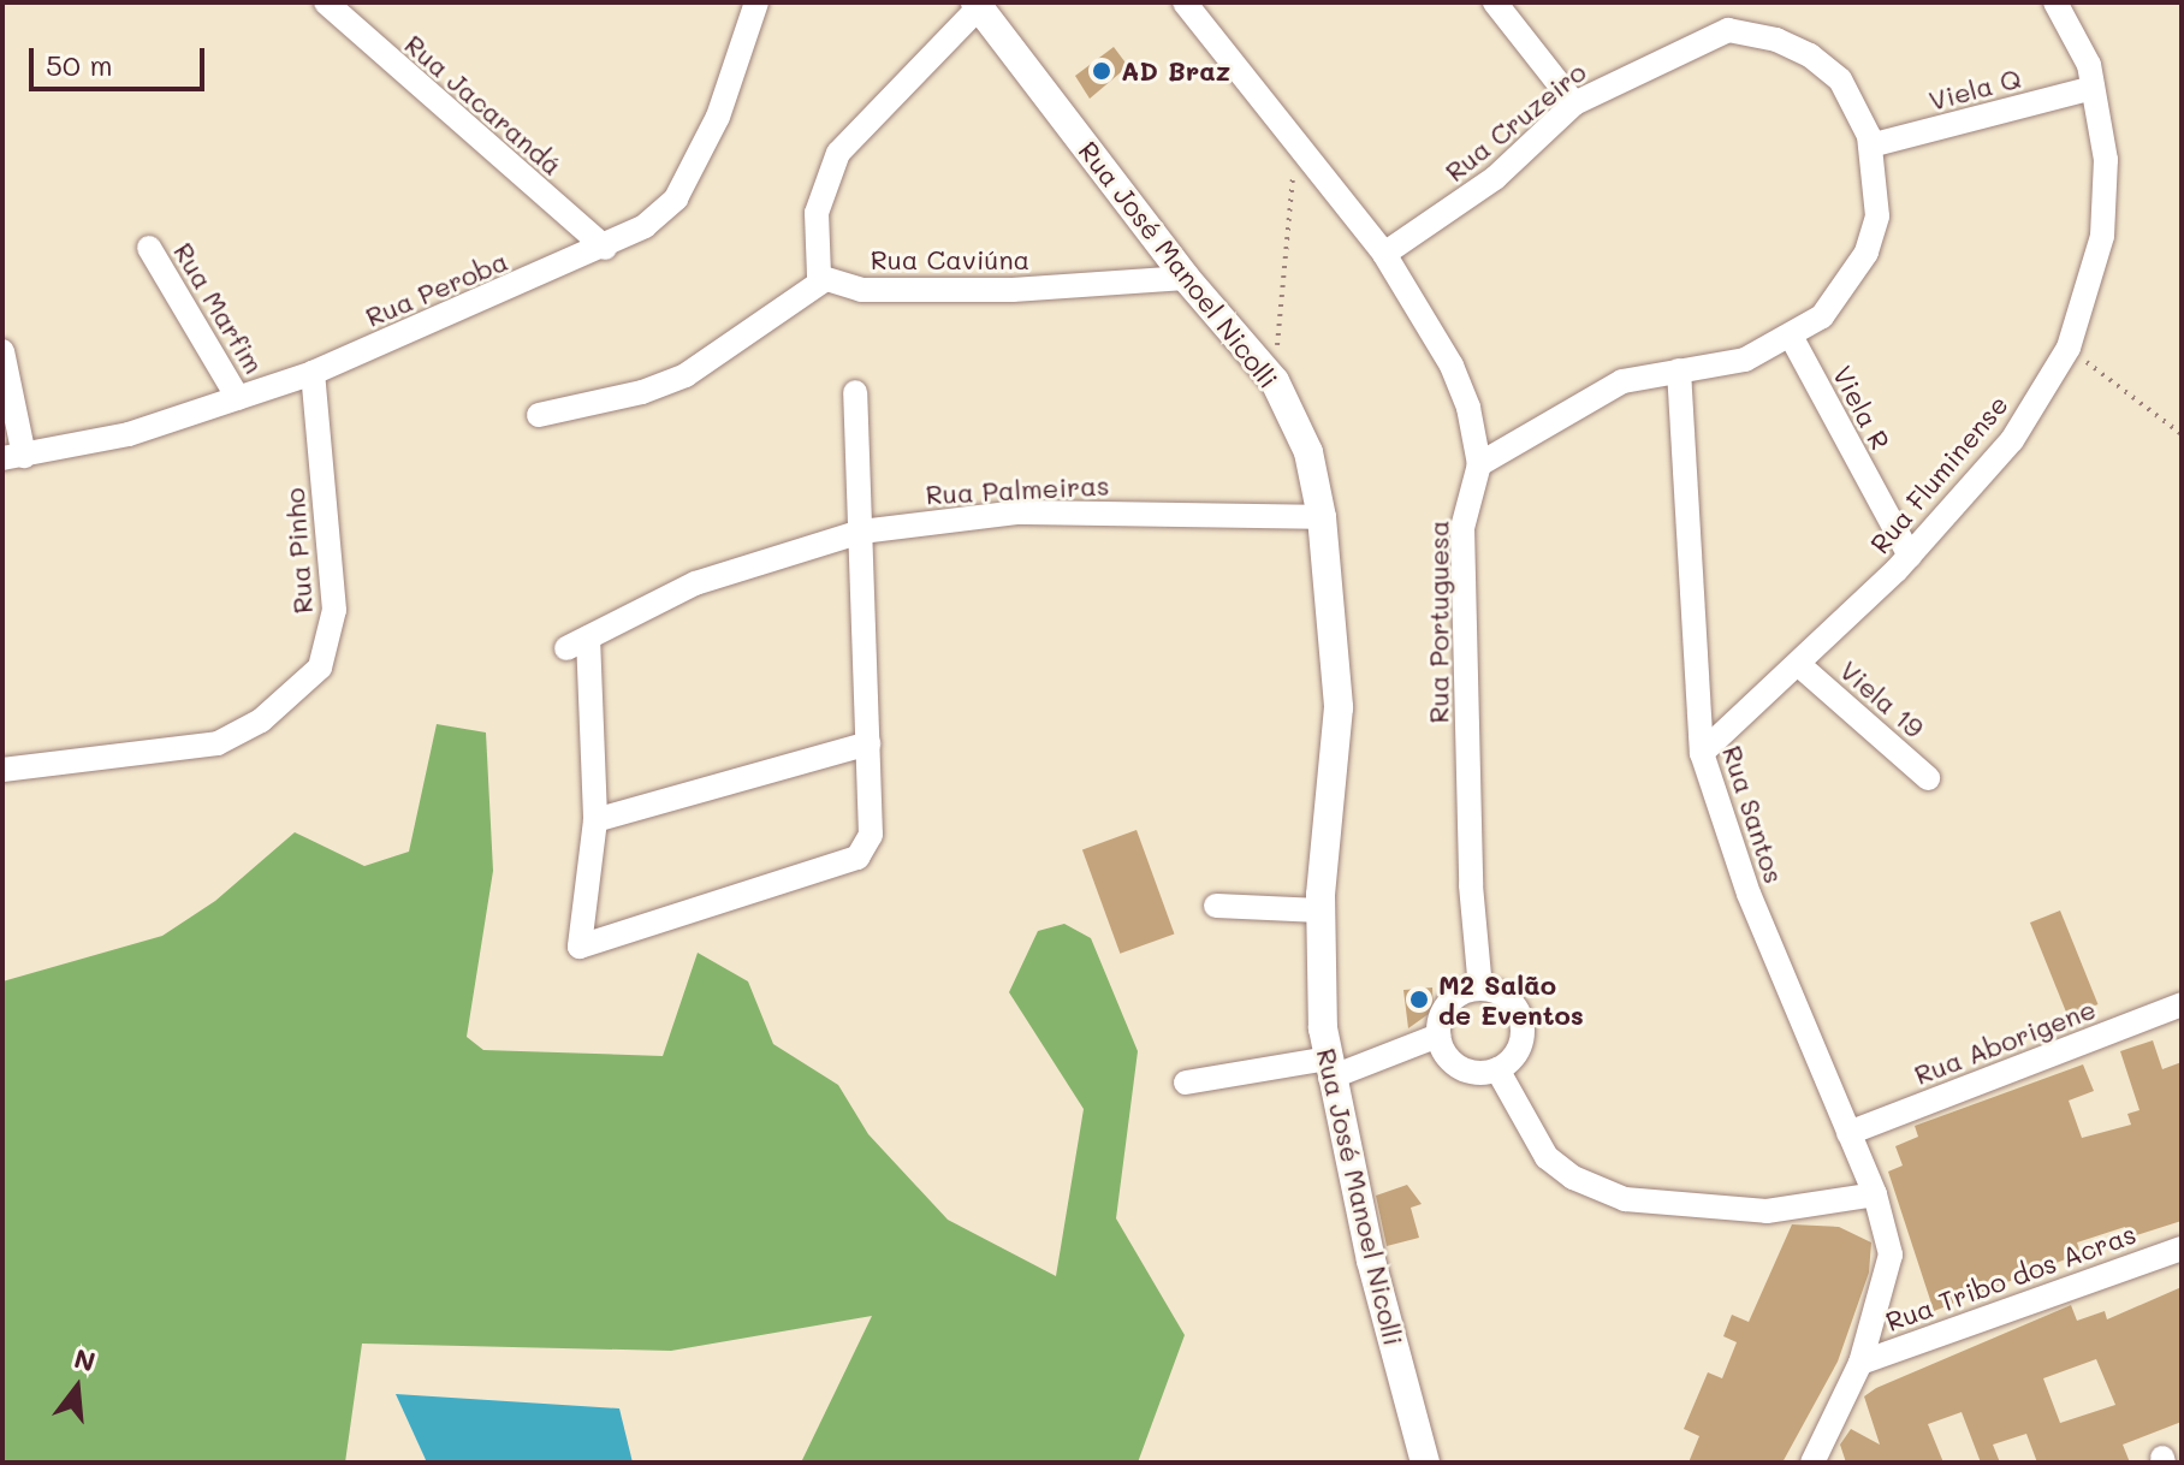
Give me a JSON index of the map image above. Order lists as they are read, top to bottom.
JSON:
{
  "streets": {
    "main road": ["Rua José Manoel Nicolli"],
    "street": [
      "Viela Q",
      "Rua Jacarandá",
      "Rua Cruzeiro",
      "Rua Caviúna",
      "Rua Peroba",
      "Rua Marfim",
      "Viela R",
      "Rua Fluminense",
      "Rua Palmeiras",
      "Rua Pinho",
      "Rua Portuguesa",
      "Viela 19",
      "Rua Santos",
      "Rua Aborigene",
      "Rua Tribo dos Acras"
    ]
  },
  "crossings": [
    ["Viela Q", "Rua Cruzeiro"],
    ["Viela Q", "Rua Fluminense"],
    ["Rua Jacarandá", "Rua Peroba"],
    ["Rua Cruzeiro", "Viela R"],
    ["Rua Cruzeiro", "Rua Portuguesa"],
    ["Rua Cruzeiro", "Rua Santos"],
    ["Rua Caviúna", "Rua José Manoel Nicolli"],
    ["Rua José Manoel Nicolli", "Rua Palmeiras"],
    ["Rua Peroba", "Rua Marfim"],
    ["Rua Peroba", "Rua Pinho"],
    ["Viela R", "Rua Fluminense"],
    ["Rua Fluminense", "Viela 19"],
    ["Rua Fluminense", "Rua Santos"],
    ["Rua Santos", "Rua Aborigene"],
    ["Rua Santos", "Rua Tribo dos Acras"]
  ],
  "places": ["AD Braz", "M2 Salão de Eventos"],
  "scale_bar": "50 m",
  "north": "top"
}
